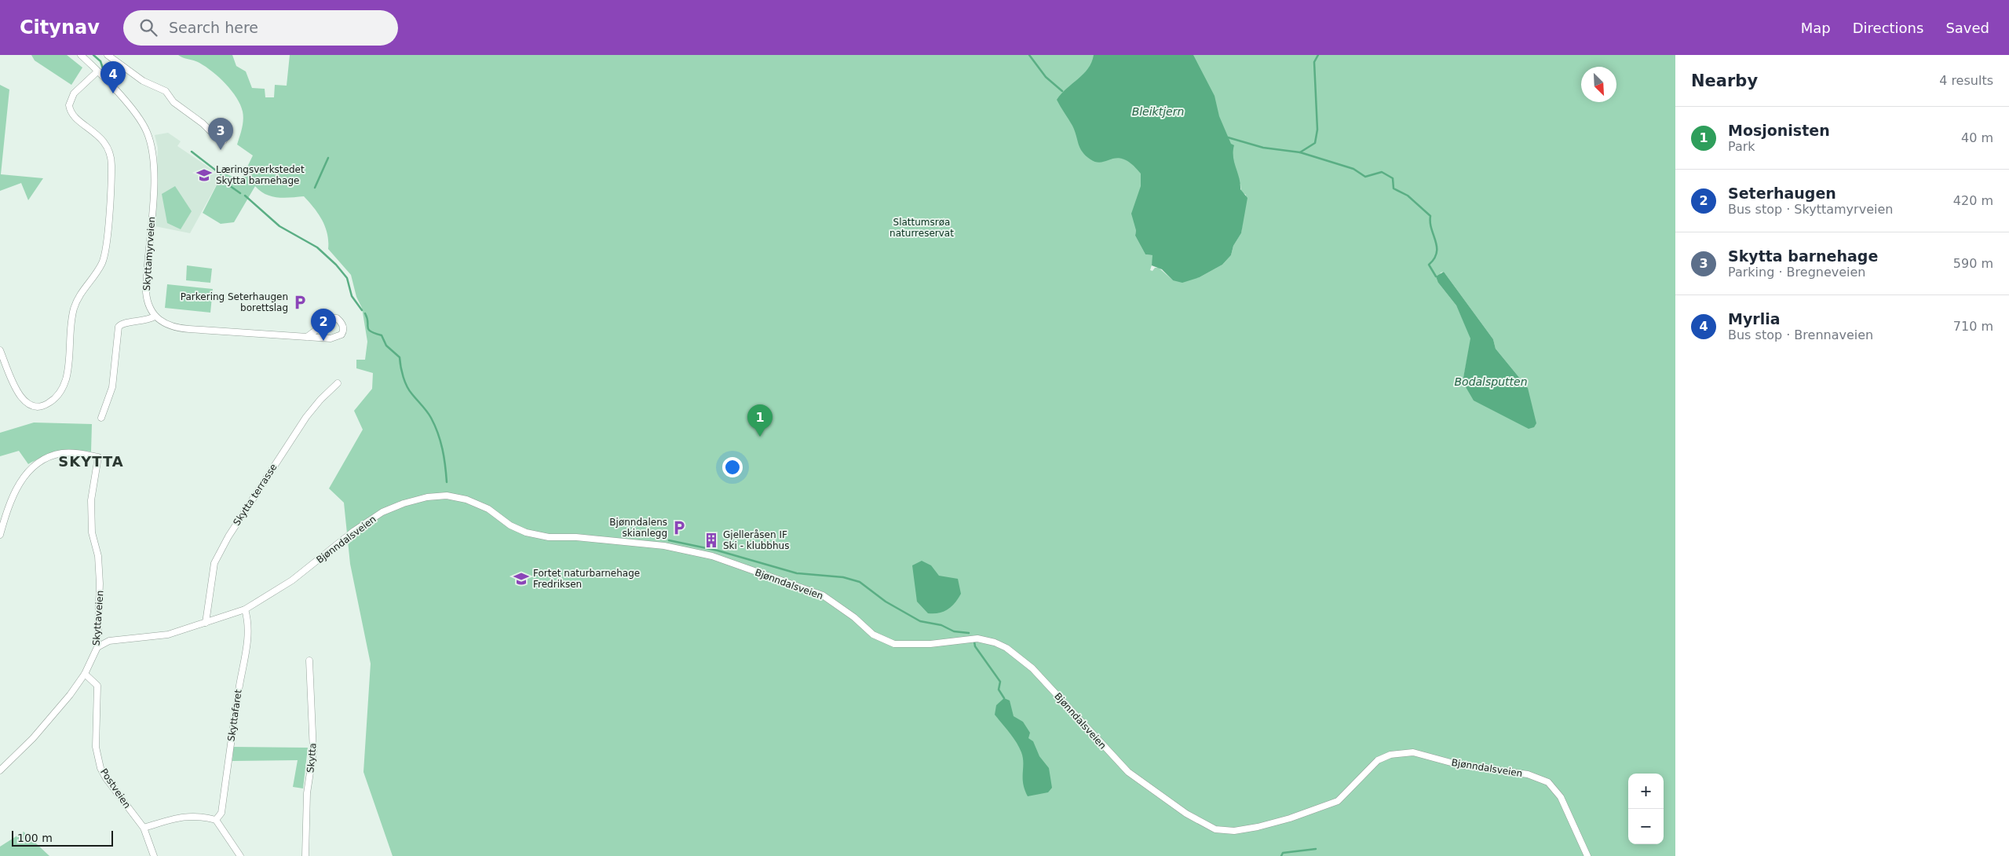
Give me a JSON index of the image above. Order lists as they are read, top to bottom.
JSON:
{
  "streets": {
    "street": [
      "Skyttamyrveien",
      "Skytta terrasse",
      "Bjønndalsveien",
      "Skyttaveien",
      "Skyttafaret",
      "Skytta",
      "Postveien"
    ]
  },
  "crossings": [
    ["Skytta terrasse", "Bjønndalsveien"],
    ["Bjønndalsveien", "Skyttaveien"],
    ["Bjønndalsveien", "Skyttafaret"],
    ["Skyttaveien", "Postveien"]
  ],
  "districts": ["SKYTTA"],
  "water": ["Bleiktjern", "Bodalsputten"],
  "parks": ["Slattumsrøa naturreservat"],
  "places": {
    "school or university": ["Læringsverkstedet Skytta barnehage", "Fortet naturbarnehage Fredriksen"],
    "parking": ["Parkering Seterhaugen borettslag", "Bjønndalens skianlegg"],
    "building": ["Gjelleråsen IF Ski - klubbhus"]
  },
  "scale_bar": "100 m",
  "north": "bottom right",
  "page": {
    "header": "Citynav",
    "search": "Search here",
    "nav": ["Map", "Directions", "Saved"],
    "heading": ["Nearby", "4 results"],
    "pins": [
      "4",
      "3",
      "2",
      "1"
    ],
    "list": [
      {
        "mark": "1",
        "name": "Mosjonisten",
        "note": "Park",
        "value": "40 m"
      },
      {
        "mark": "2",
        "name": "Seterhaugen",
        "note": "Bus stop · Skyttamyrveien",
        "value": "420 m"
      },
      {
        "mark": "3",
        "name": "Skytta barnehage",
        "note": "Parking · Bregneveien",
        "value": "590 m"
      },
      {
        "mark": "4",
        "name": "Myrlia",
        "note": "Bus stop · Brennaveien",
        "value": "710 m"
      }
    ],
    "map_buttons": ["+", "−"],
    "scale": "100 m"
  }
}
